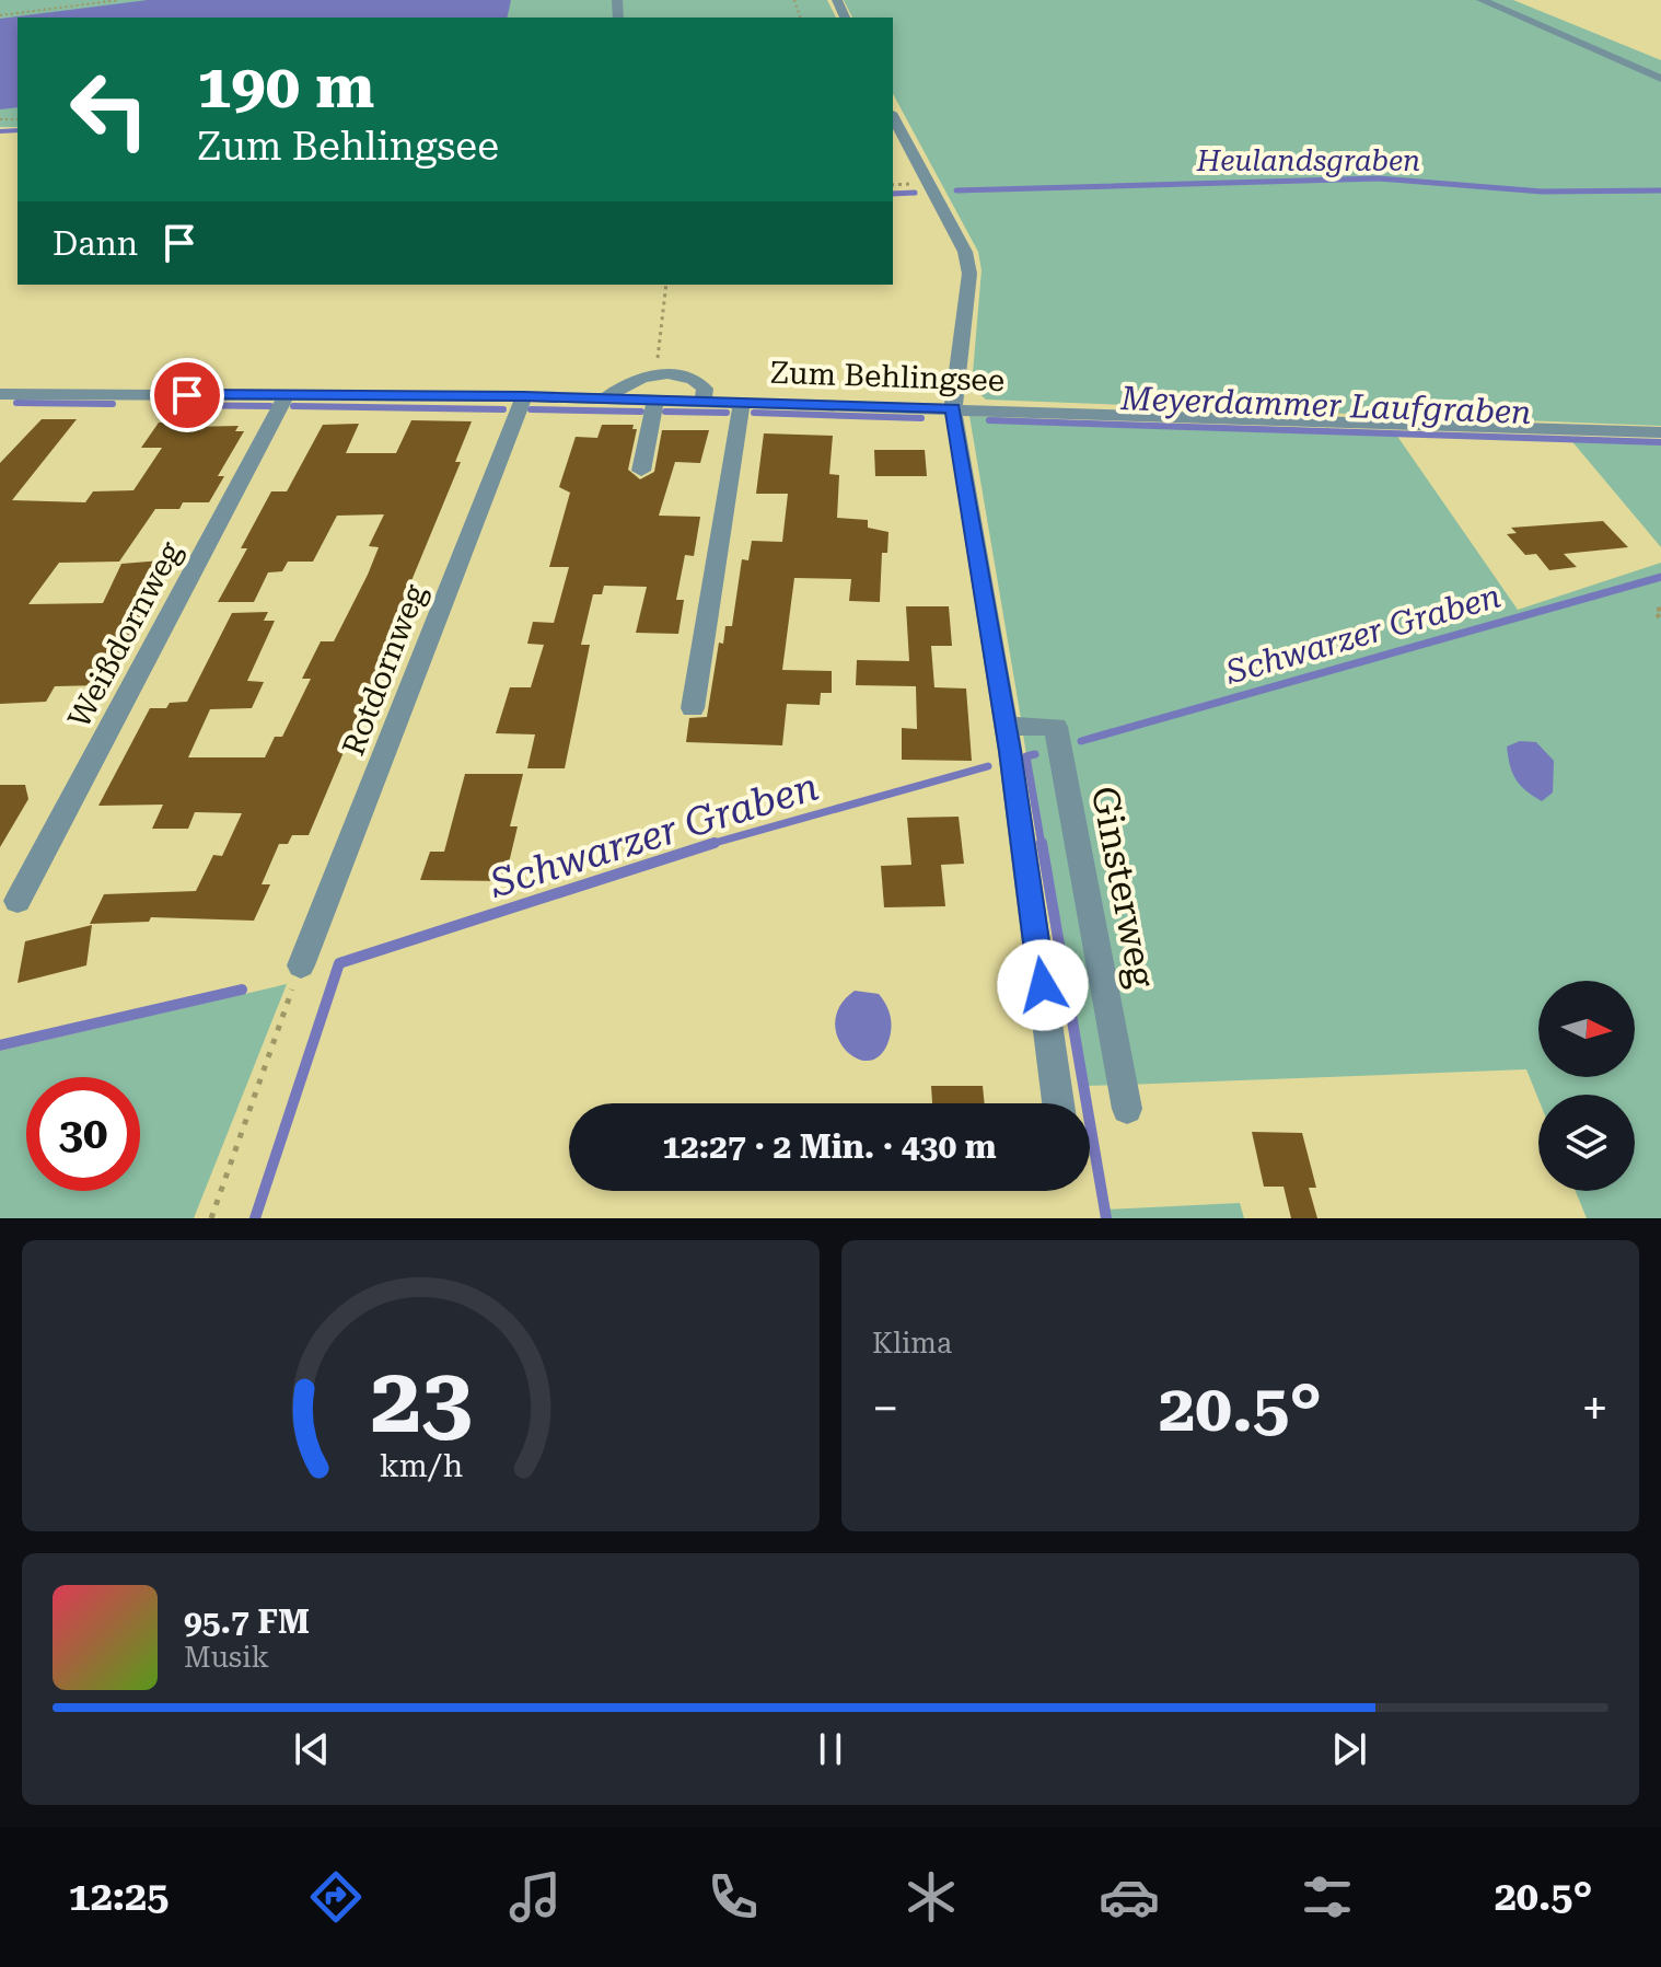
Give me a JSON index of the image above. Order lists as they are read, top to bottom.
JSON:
{
  "streets": {
    "street": [
      "Zum Behlingsee",
      "Weißdornweg",
      "Rotdornweg",
      "Ginsterweg"
    ]
  },
  "crossings": [
    ["Zum Behlingsee", "Weißdornweg"],
    ["Zum Behlingsee", "Rotdornweg"]
  ],
  "water": ["Heulandsgraben", "Meyerdammer Laufgraben", "Schwarzer Graben"],
  "north": "right",
  "page": {
    "turn": ["190 m", "Zum Behlingsee"],
    "then": "Dann",
    "limit": "30",
    "trip": "12:27 · 2 Min. · 430 m",
    "tile": "Klima",
    "heat": ["−", "20.5°", "+"],
    "song": ["95.7 FM", "Musik"],
    "tabs": ["12:25", "20.5°"],
    "gauge": ["23", "km/h"]
  }
}
